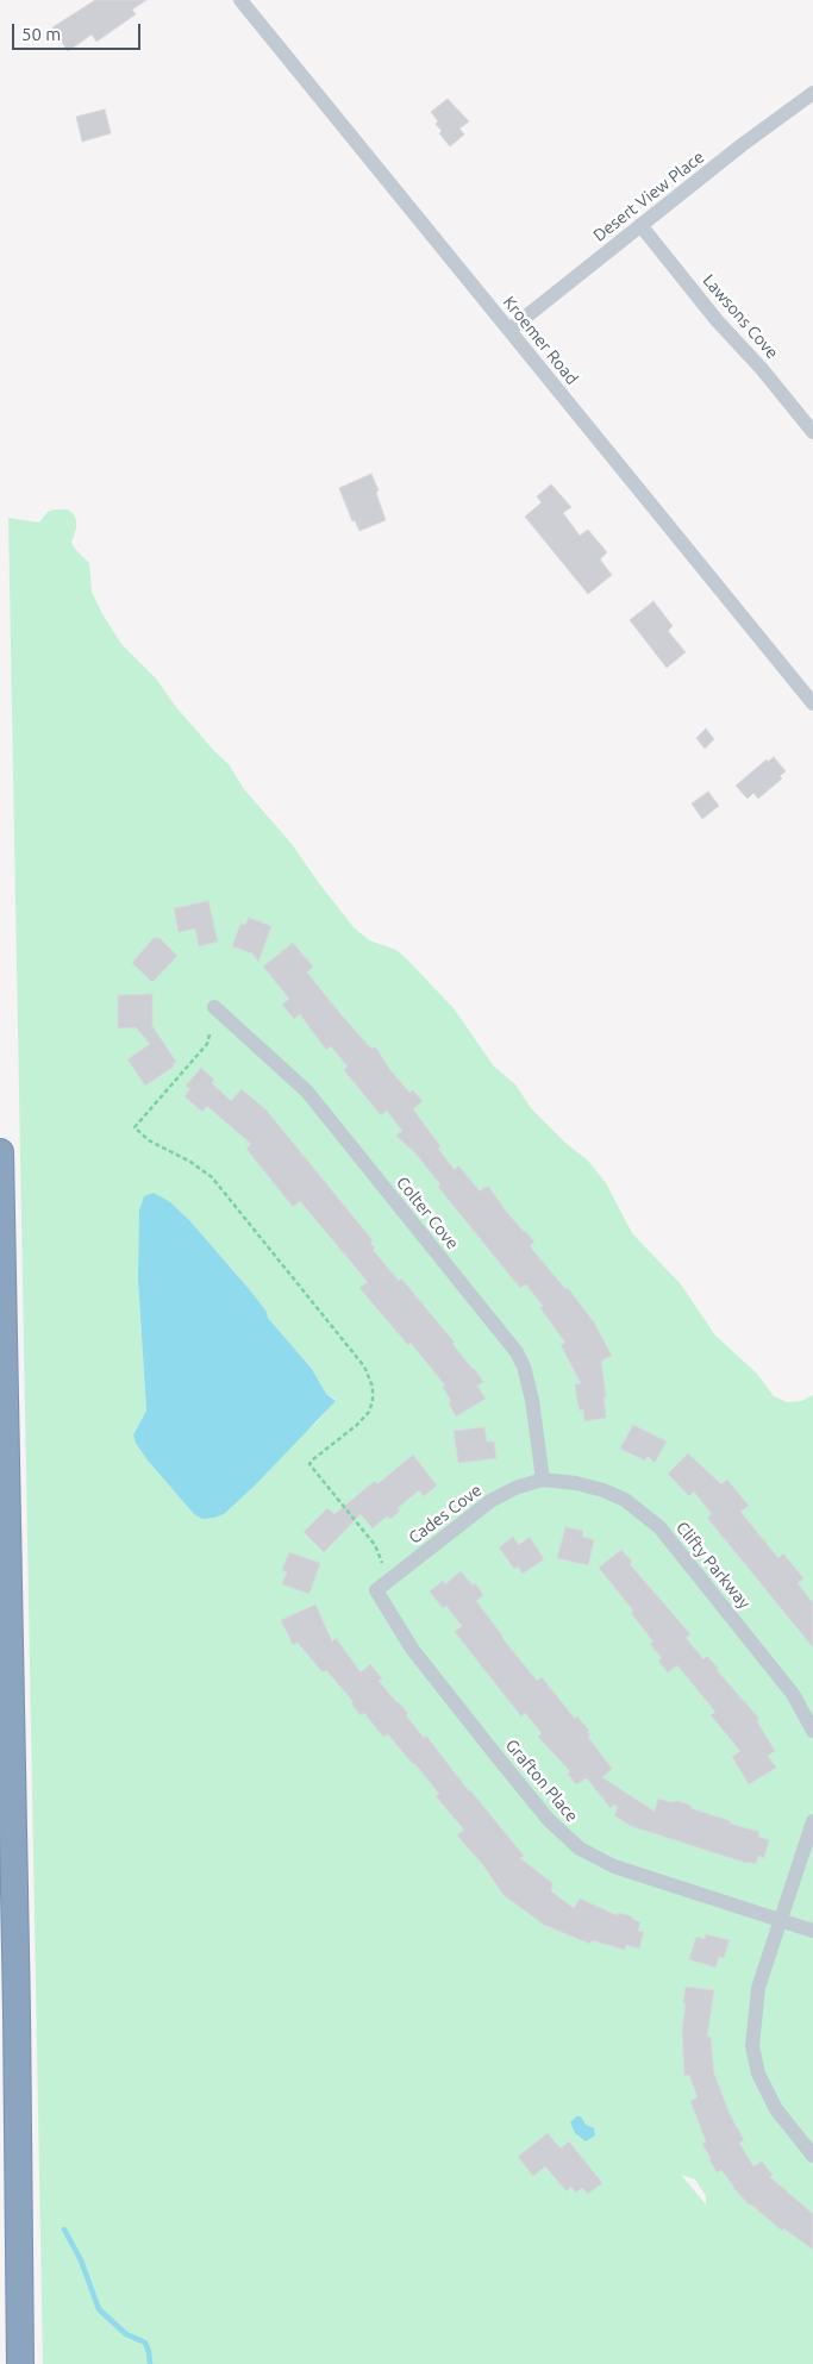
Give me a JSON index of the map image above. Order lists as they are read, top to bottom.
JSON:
{
  "streets": {
    "street": [
      "Desert View Place",
      "Lawsons Cove",
      "Kroemer Road",
      "Colter Cove",
      "Cades Cove",
      "Clifty Parkway",
      "Grafton Place"
    ]
  },
  "crossings": [
    ["Desert View Place", "Lawsons Cove"],
    ["Desert View Place", "Kroemer Road"],
    ["Colter Cove", "Cades Cove"],
    ["Colter Cove", "Clifty Parkway"],
    ["Cades Cove", "Clifty Parkway"],
    ["Cades Cove", "Grafton Place"]
  ],
  "scale_bar": "50 m"
}
